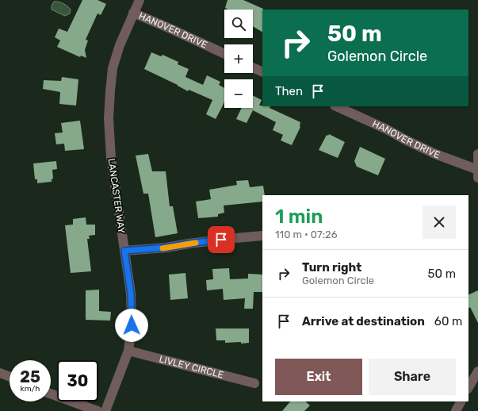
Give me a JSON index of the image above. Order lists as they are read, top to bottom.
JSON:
{
  "streets": {
    "street": ["HANOVER DRIVE", "LANCASTER WAY", "LIVLEY CIRCLE"]
  },
  "crossings": [
    ["HANOVER DRIVE", "LANCASTER WAY"],
    ["LANCASTER WAY", "LIVLEY CIRCLE"]
  ],
  "page": {
    "map_buttons": ["+", "−"],
    "turn": ["50 m", "Golemon Circle"],
    "then": "Then",
    "heading": ["1 min", "110 m · 07:26"],
    "list": [
      {
        "name": "Turn right",
        "note": "Golemon Circle",
        "value": "50 m"
      },
      {
        "name": "Arrive at destination",
        "value": "60 m"
      }
    ],
    "buttons": ["Exit", "Share"],
    "speed": "25 km/h",
    "limit": "30"
  }
}
